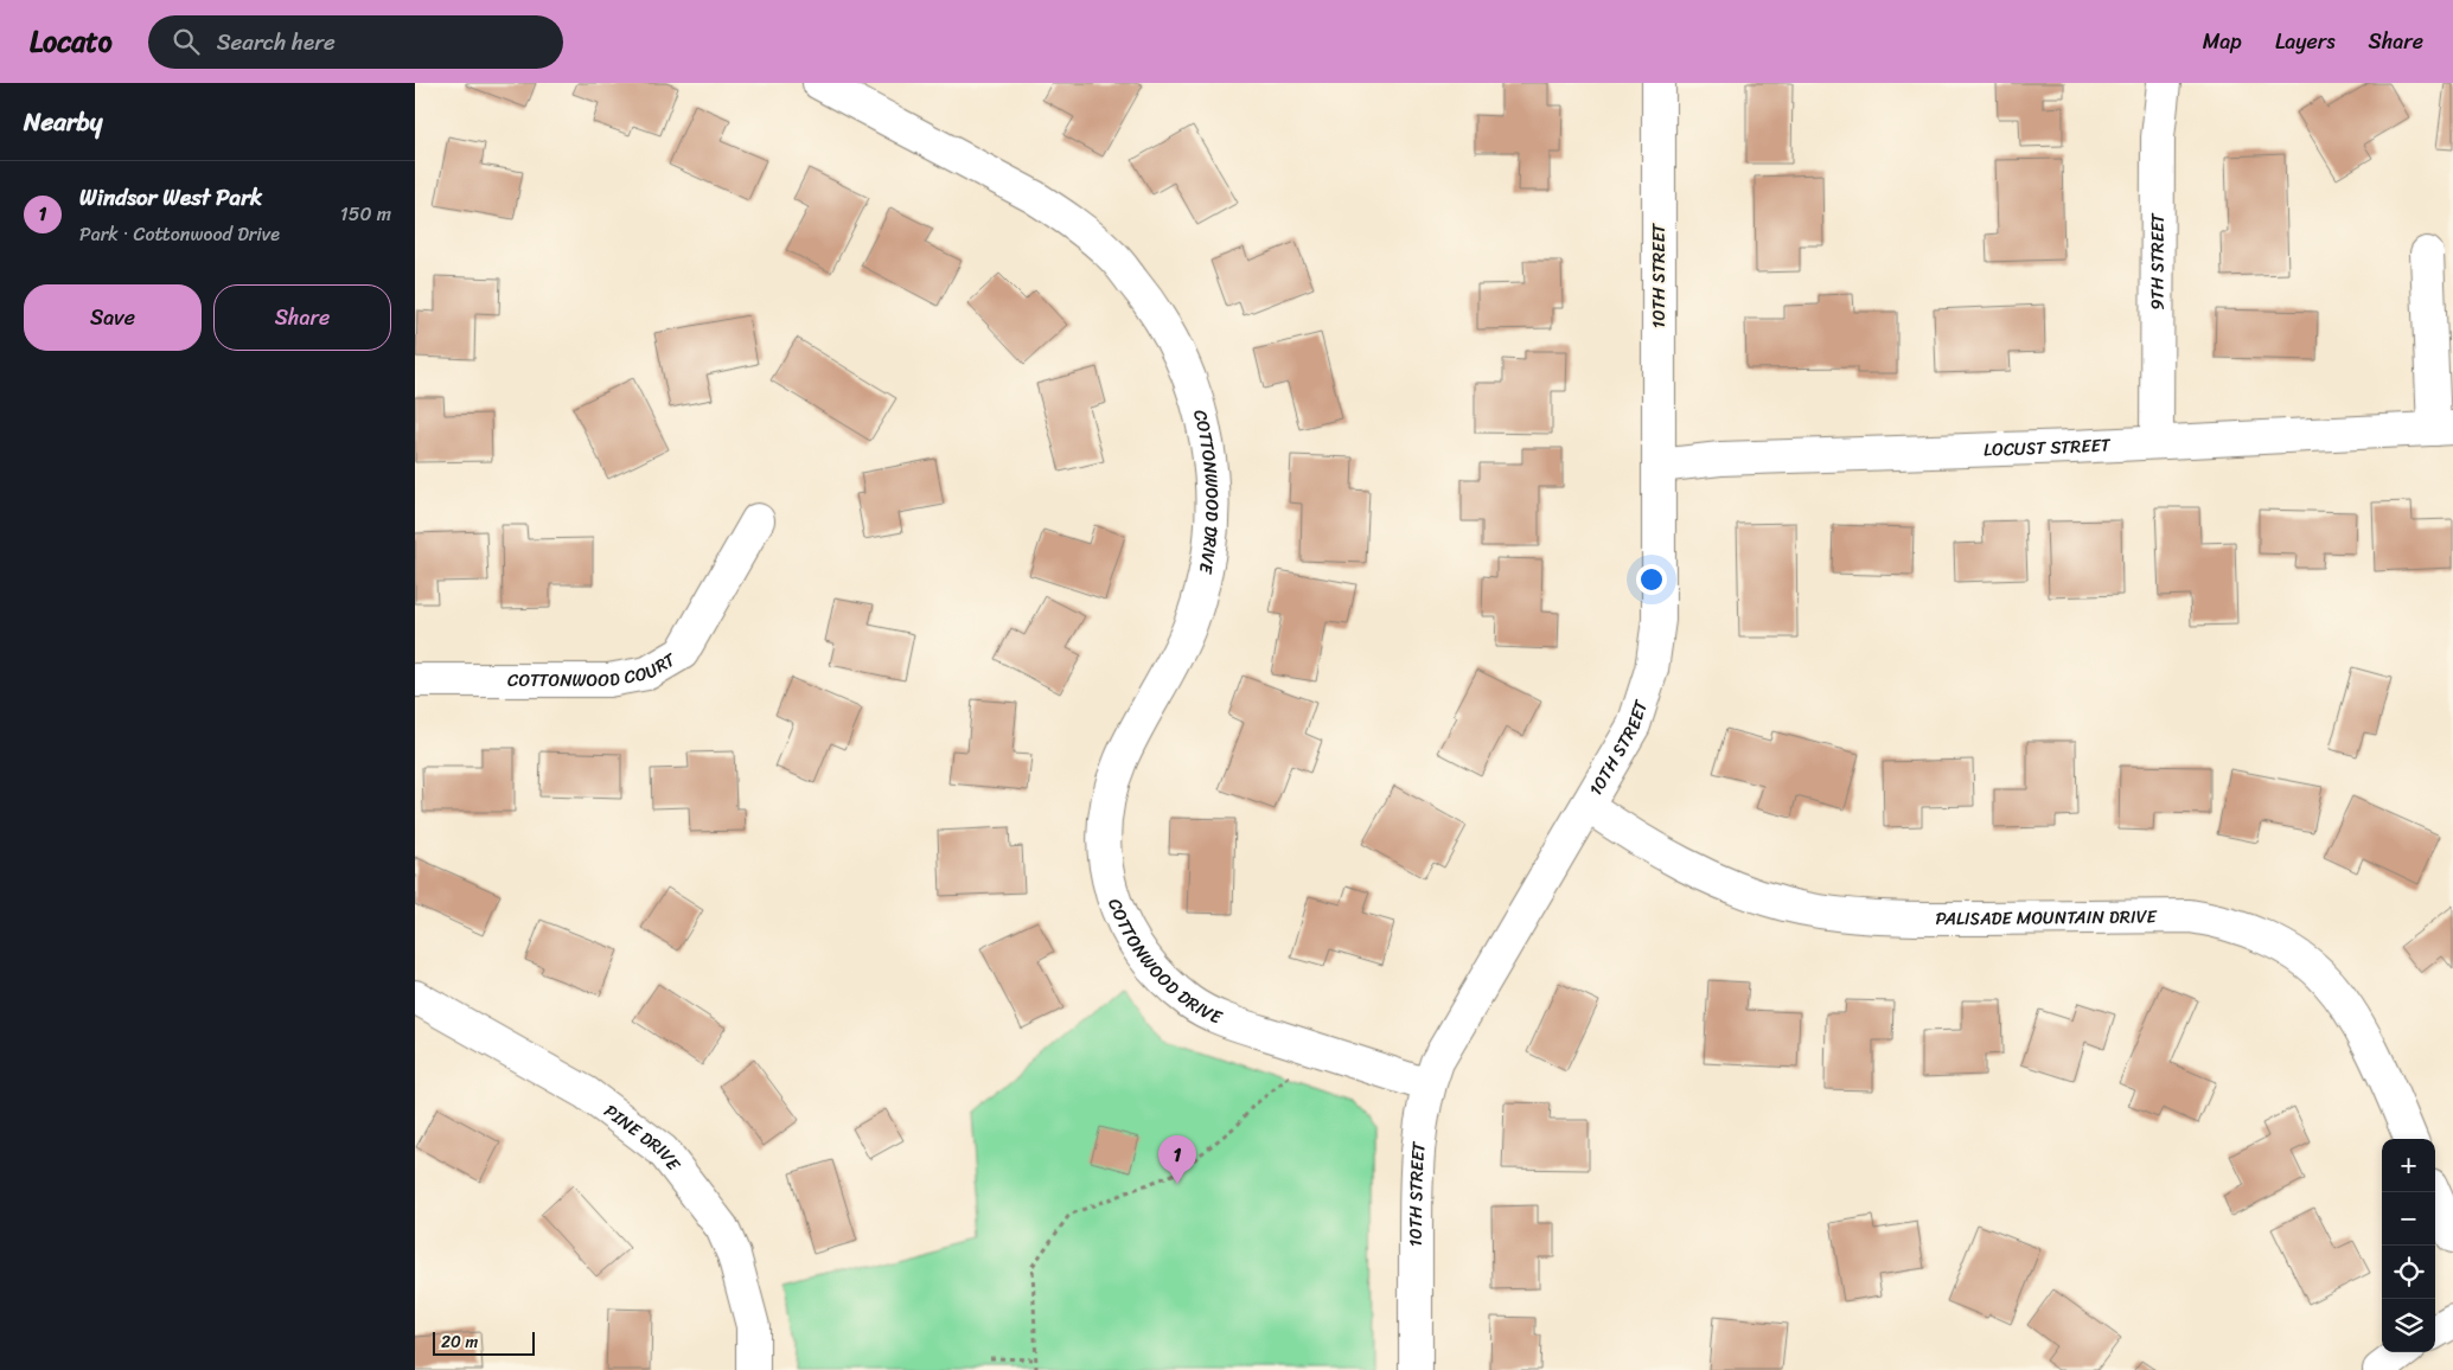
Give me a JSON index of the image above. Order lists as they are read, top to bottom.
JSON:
{
  "streets": {
    "street": [
      "9TH STREET",
      "10TH STREET",
      "LOCUST STREET",
      "COTTONWOOD DRIVE",
      "COTTONWOOD COURT",
      "PALISADE MOUNTAIN DRIVE",
      "PINE DRIVE"
    ]
  },
  "crossings": [
    ["9TH STREET", "LOCUST STREET"],
    ["10TH STREET", "LOCUST STREET"],
    ["10TH STREET", "COTTONWOOD DRIVE"],
    ["10TH STREET", "PALISADE MOUNTAIN DRIVE"]
  ],
  "scale_bar": "20 m",
  "page": {
    "header": "Locato",
    "search": "Search here",
    "nav": ["Map", "Layers", "Share"],
    "heading": "Nearby",
    "list": [
      {
        "mark": "1",
        "name": "Windsor West Park",
        "note": "Park · Cottonwood Drive",
        "value": "150 m"
      }
    ],
    "buttons": ["Save", "Share"],
    "pins": "1",
    "map_buttons": ["+", "−"],
    "scale": "20 m"
  }
}
